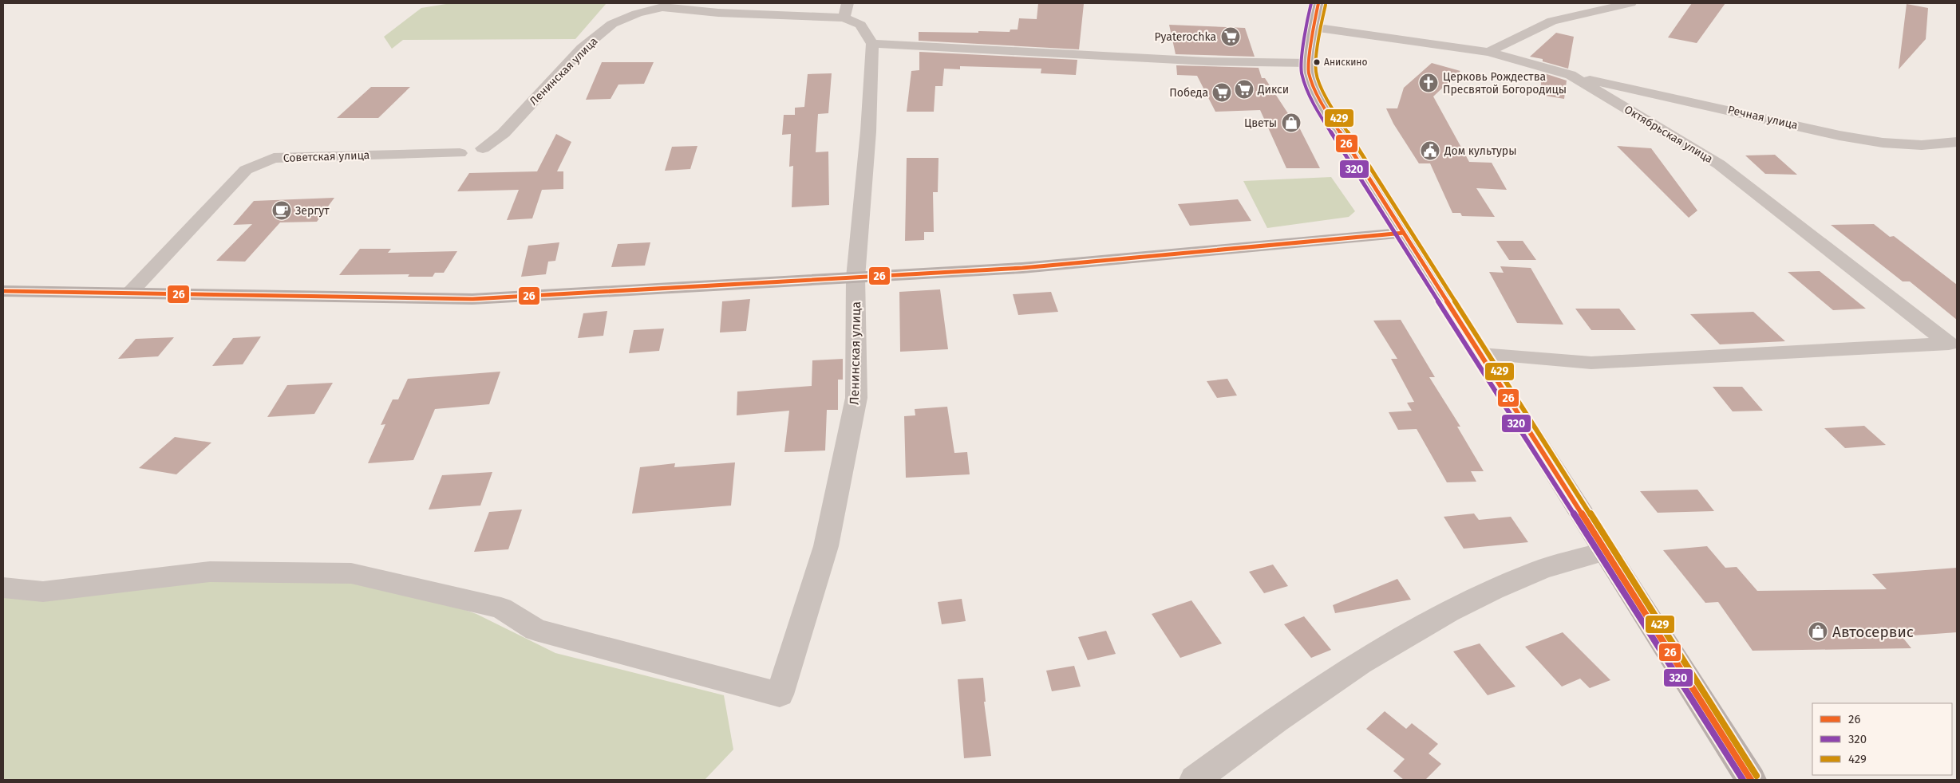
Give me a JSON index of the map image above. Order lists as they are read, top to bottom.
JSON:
{
  "streets": {
    "street": [
      "Ленинская улица",
      "Речная улица",
      "Октябрьская улица",
      "Советская улица"
    ]
  },
  "crossings": [
    ["Речная улица", "Октябрьская улица"]
  ],
  "places": {
    "supermarket": ["Pyaterochka", "Дикси", "Победа"],
    "other": ["Анискино"],
    "church": ["Церковь Рождества Пресвятой Богородицы"],
    "shop": ["Цветы", "Автосервис"],
    "public building": ["Дом культуры"],
    "cafe": ["Зергут"]
  },
  "lines": ["transit line 26", "transit line 320", "transit line 429"],
  "legend": ["26", "320", "429"]
}
